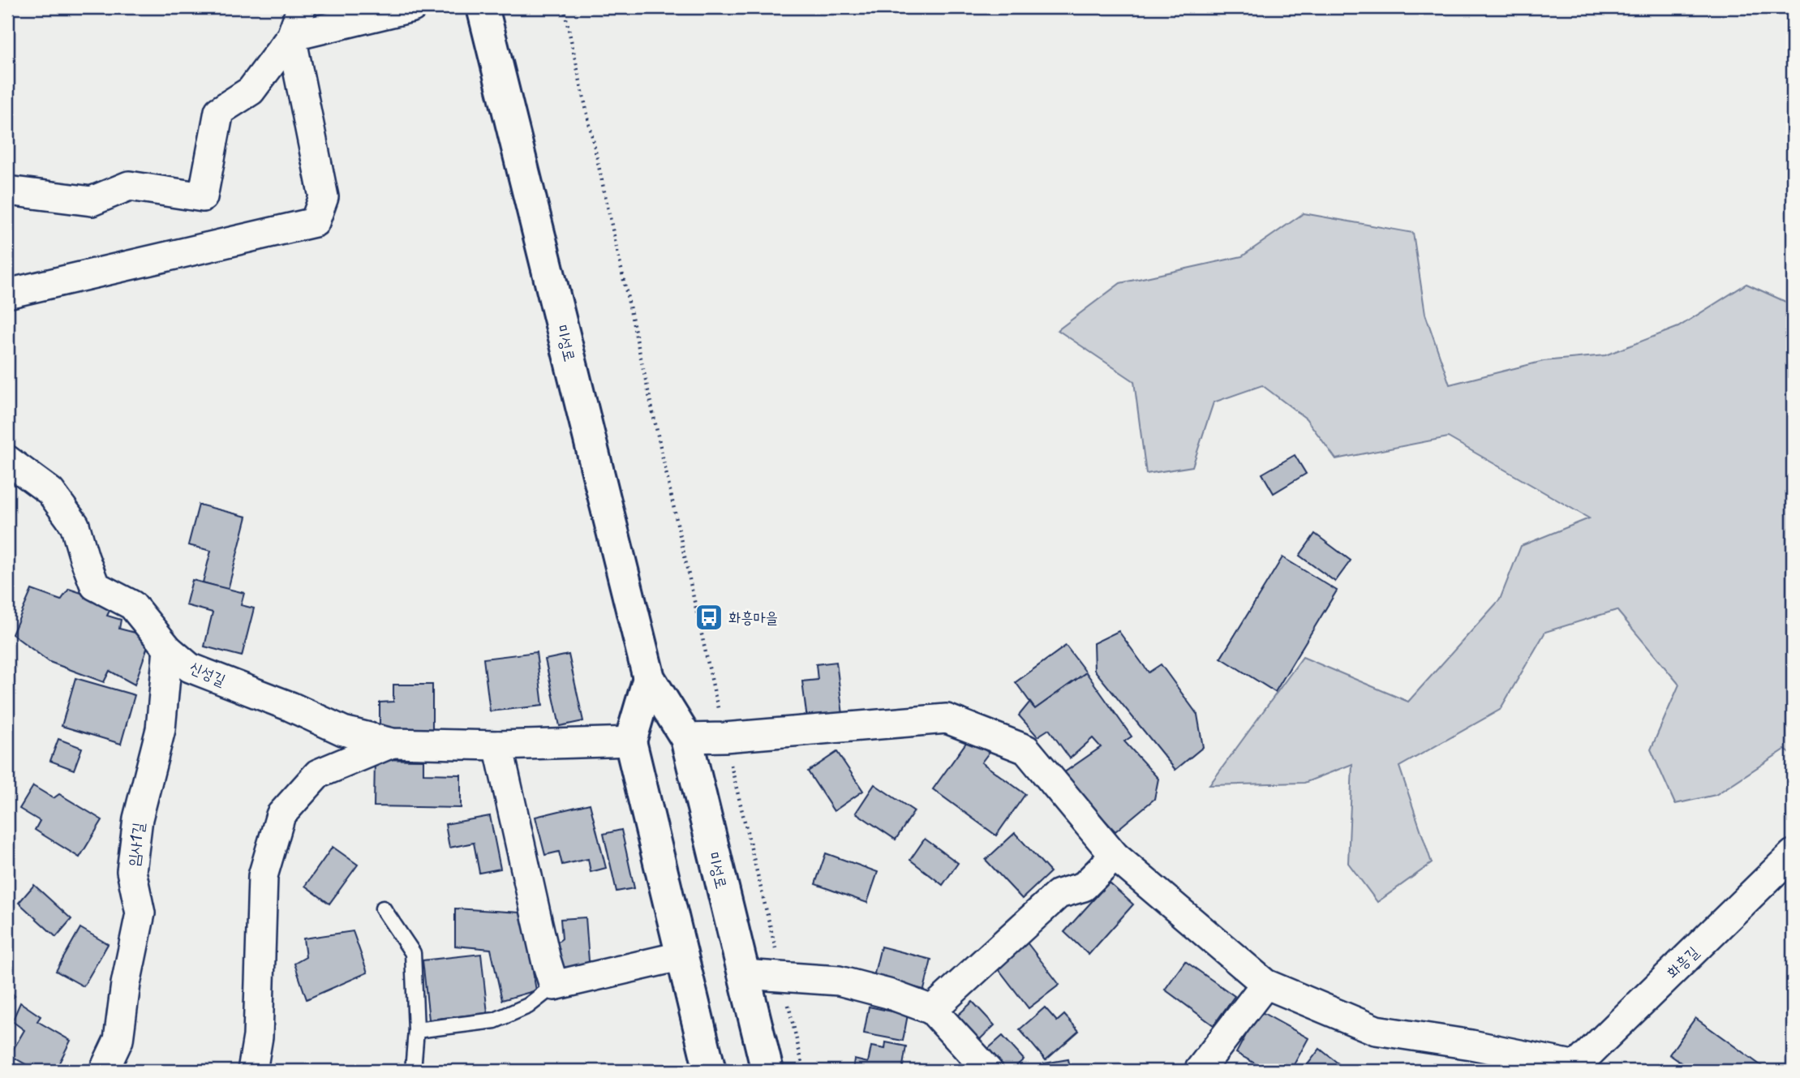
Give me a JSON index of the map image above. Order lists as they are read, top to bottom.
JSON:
{
  "streets": {
    "street": [
      "미성로",
      "신성길",
      "임사1길",
      "화흥길"
    ]
  },
  "crossings": [
    ["신성길", "임사1길"]
  ],
  "places": {
    "bus stop": ["화흥마을"]
  }
}
